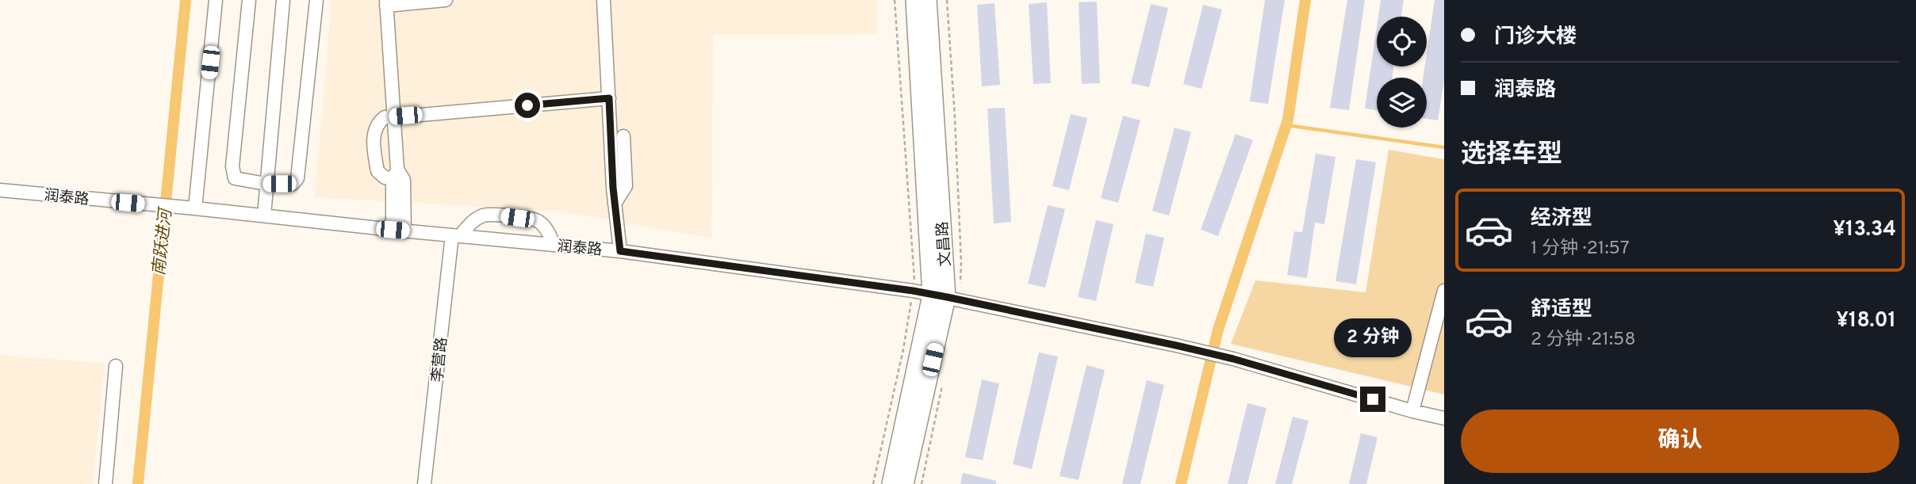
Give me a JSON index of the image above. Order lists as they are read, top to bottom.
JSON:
{
  "streets": {
    "main road": ["文昌路"],
    "street": ["润泰路", "李营路"]
  },
  "crossings": [
    ["润泰路", "文昌路"],
    ["润泰路", "李营路"]
  ],
  "water": ["南跃进河"],
  "page": {
    "banner": ["门诊大楼", "润泰路"],
    "heading": "选择车型",
    "list": [
      {
        "name": "经济型",
        "note": "1 分钟 · 21:57",
        "value": "¥13.34"
      },
      {
        "name": "舒适型",
        "note": "2 分钟 · 21:58",
        "value": "¥18.01"
      }
    ],
    "bubble": "2 分钟",
    "buttons": "确认"
  }
}
